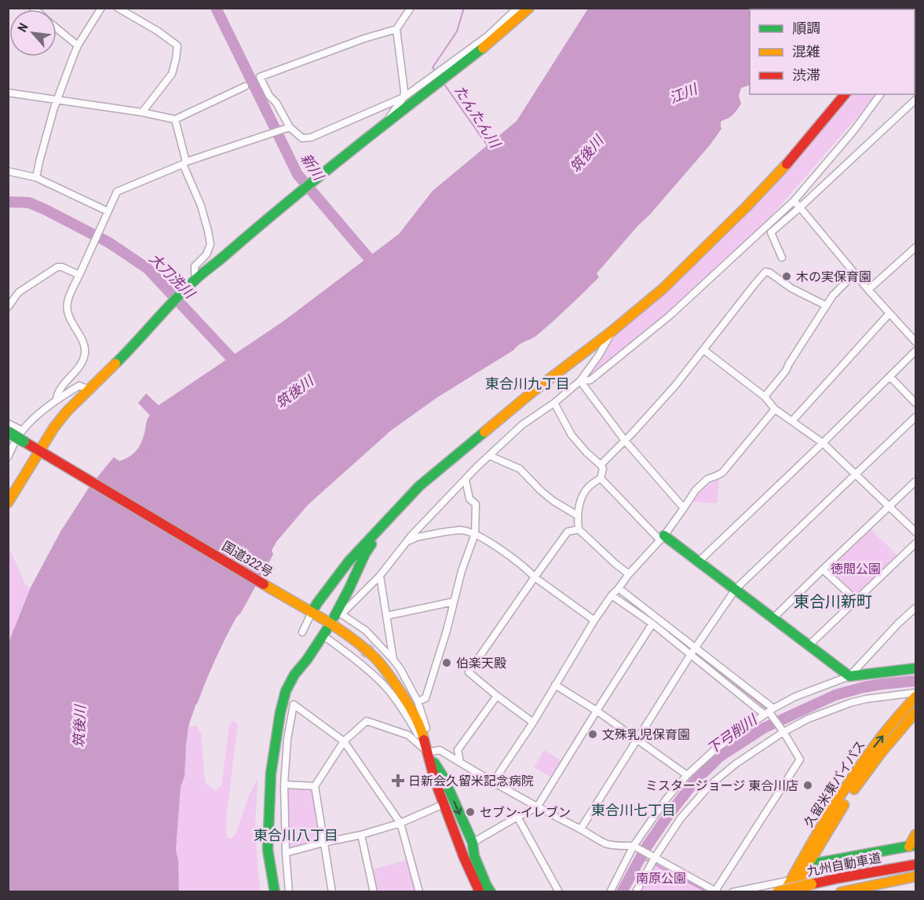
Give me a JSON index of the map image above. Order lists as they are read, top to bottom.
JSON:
{
  "streets": {
    "main road": ["国道322号", "久留米東バイパス", "九州自動車道"]
  },
  "districts": [
    "東合川九丁目",
    "東合川新町",
    "東合川七丁目",
    "東合川八丁目"
  ],
  "water": [
    "江川",
    "たんたん川",
    "筑後川",
    "新川",
    "大刀洗川",
    "下弓削川"
  ],
  "parks": ["徳間公園", "南原公園"],
  "places": {
    "other": [
      "木の実保育園",
      "伯楽天殿",
      "文殊乳児保育園",
      "ミスタージョージ 東合川店",
      "セブン-イレブン"
    ],
    "health": ["日新会久留米記念病院"]
  },
  "legend": ["順調", "混雑", "渋滞"],
  "north": "top left"
}
